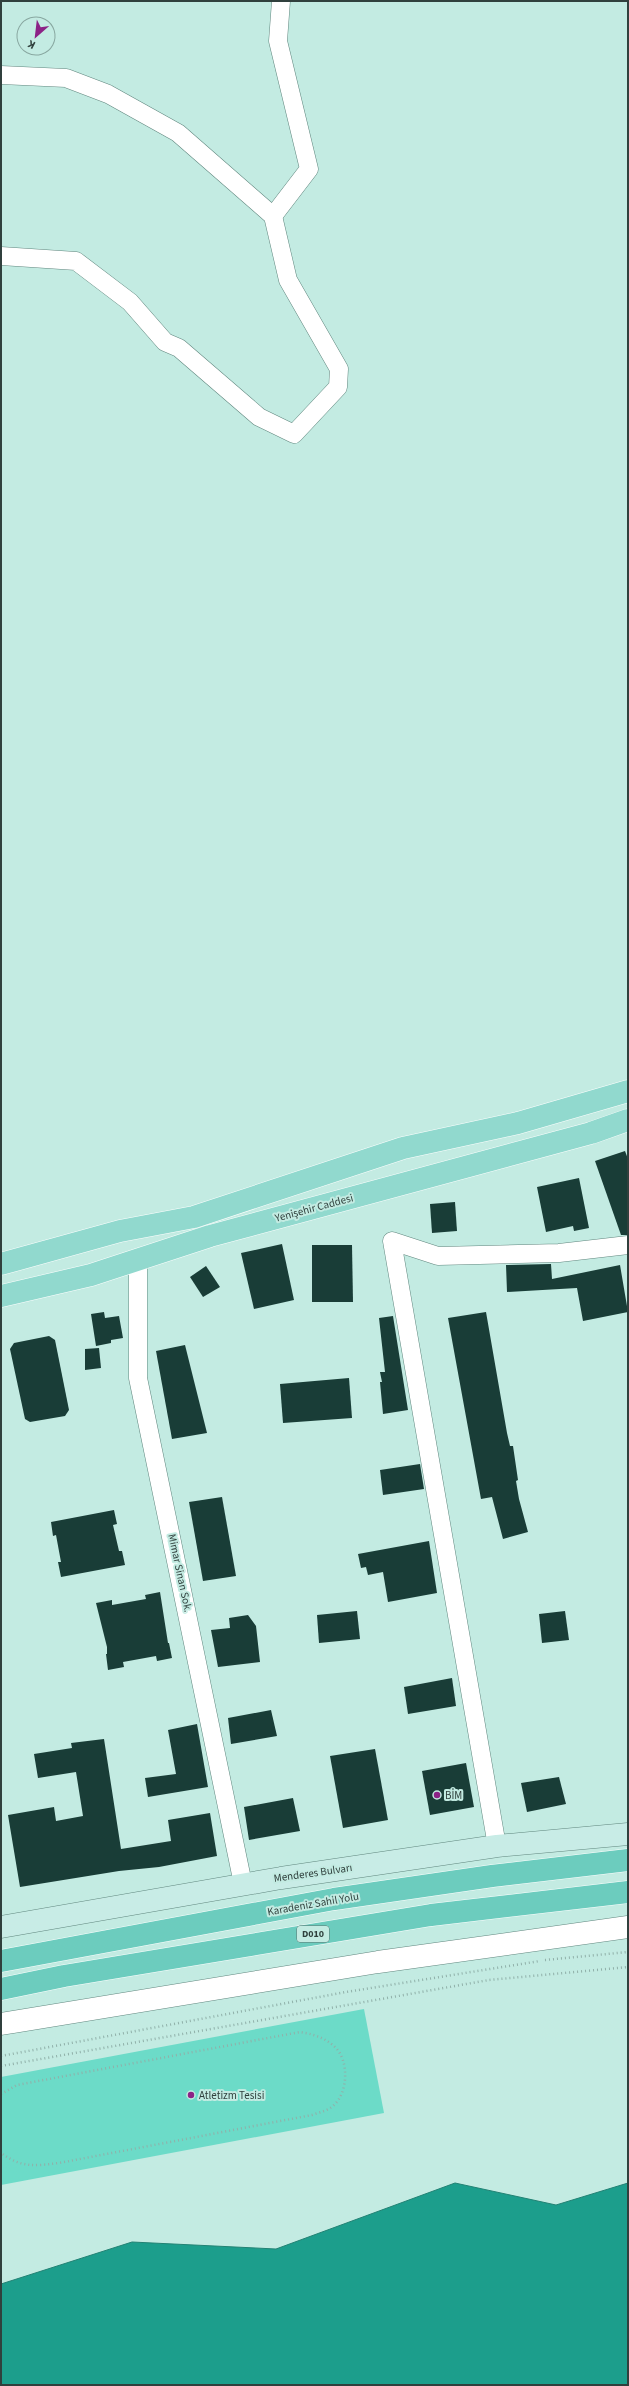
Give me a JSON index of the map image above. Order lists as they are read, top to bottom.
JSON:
{
  "streets": {
    "highway": ["Karadeniz Sahil Yolu", "D010"],
    "main road": ["Yenişehir Caddesi", "Menderes Bulvarı"],
    "street": ["Mimar Sinan Sok."]
  },
  "crossings": [
    ["Yenişehir Caddesi", "Mimar Sinan Sok."],
    ["Mimar Sinan Sok.", "Menderes Bulvarı"]
  ],
  "places": ["BİM", "Atletizm Tesisi"],
  "north": "bottom left"
}
